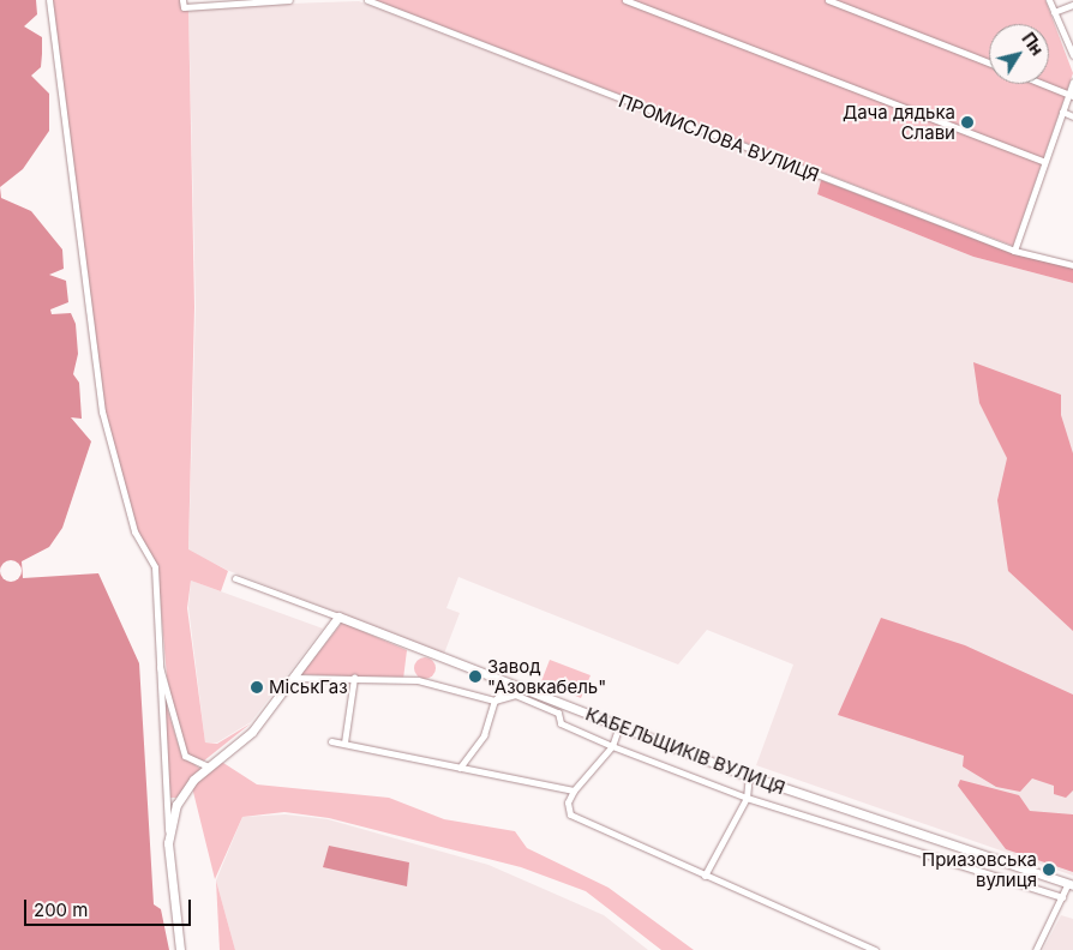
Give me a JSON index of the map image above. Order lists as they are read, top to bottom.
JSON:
{
  "streets": {
    "street": ["ПРОМИСЛОВА ВУЛИЦЯ", "КАБЕЛЬЩИКІВ ВУЛИЦЯ"]
  },
  "places": [
    "Дача дядька Слави",
    "Завод \"Азовкабель\"",
    "МіськГаз",
    "Приазовська вулиця"
  ],
  "scale_bar": "200 m",
  "north": "top right"
}
